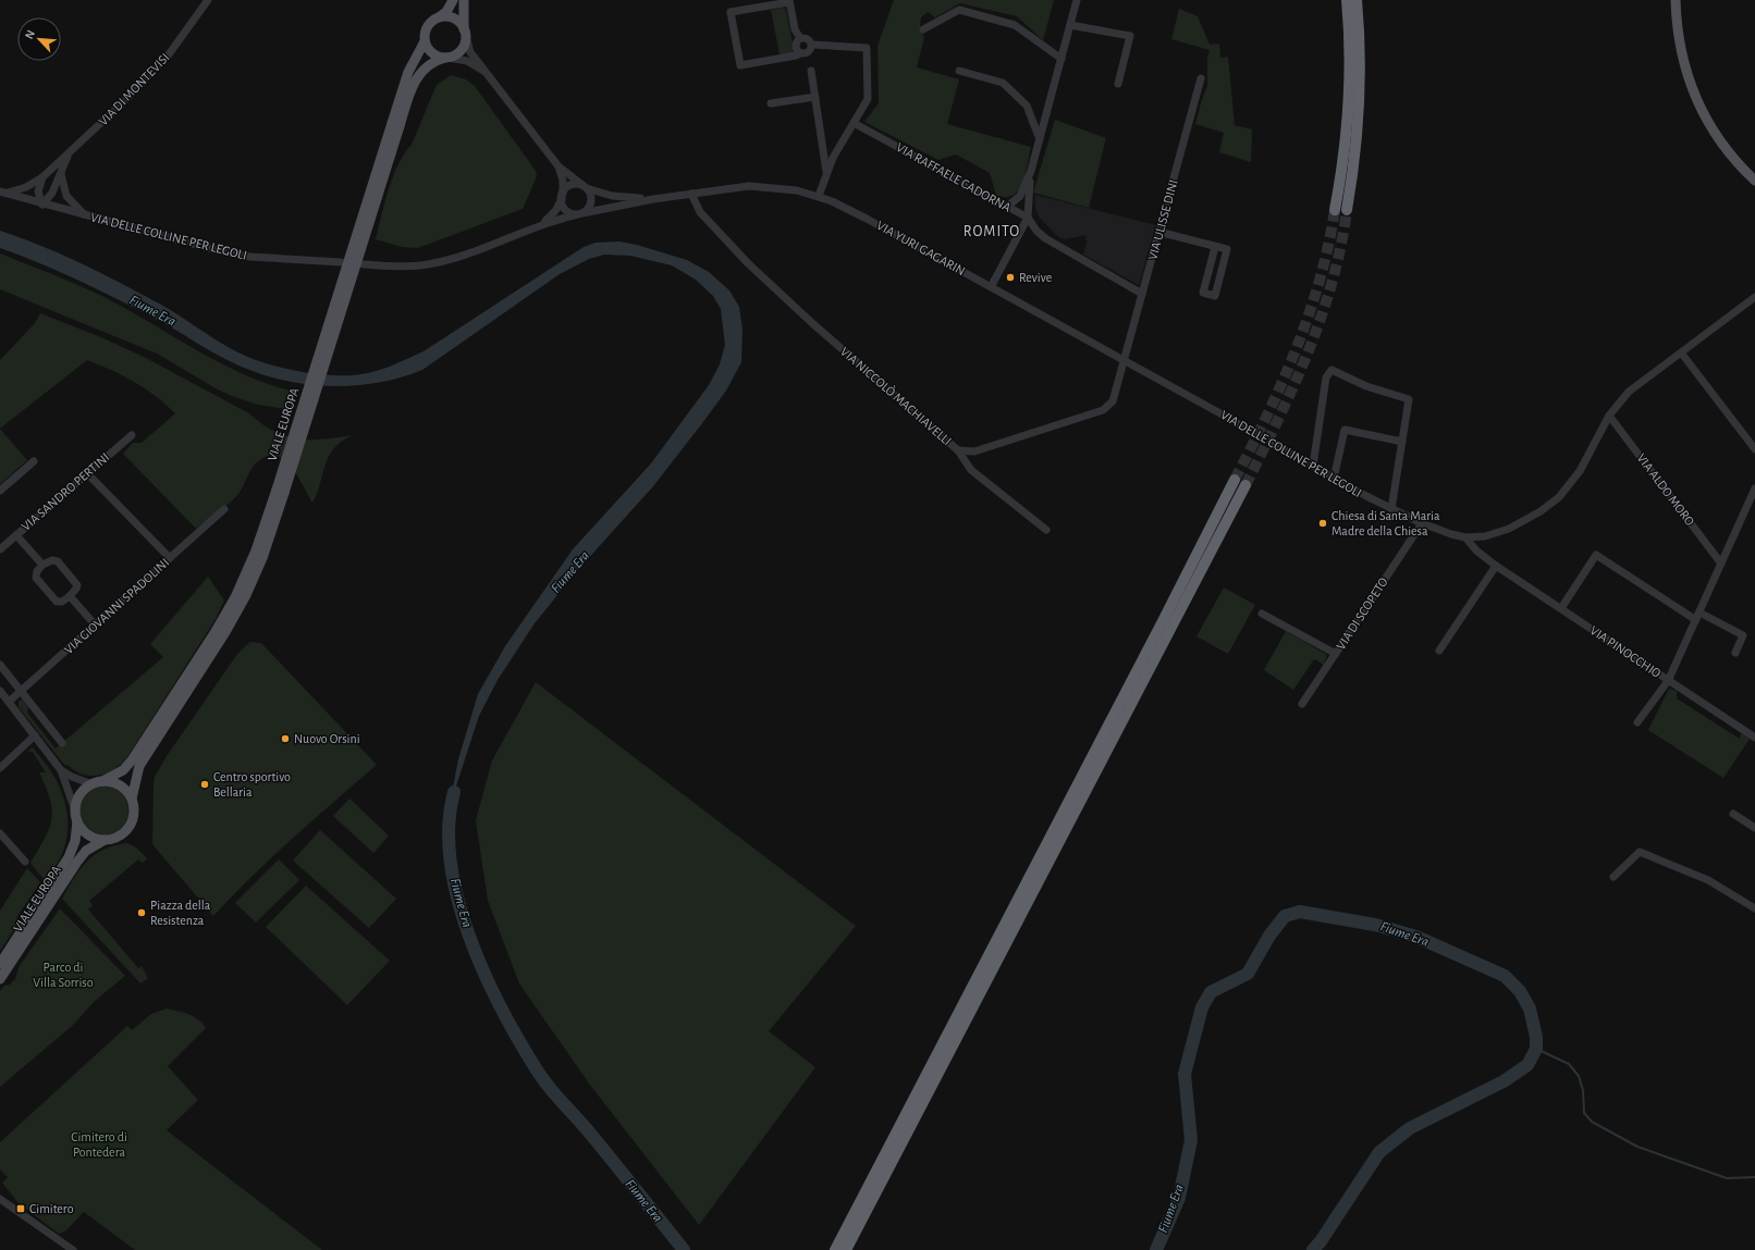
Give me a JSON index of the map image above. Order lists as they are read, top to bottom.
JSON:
{
  "streets": {
    "main road": ["VIALE EUROPA"],
    "street": [
      "VIA DI MONTEVISI",
      "VIA RAFFAELE CADORNA",
      "VIA ULISSE DINI",
      "VIA DELLE COLLINE PER LEGOLI",
      "VIA YURI GAGARIN",
      "VIA NICCOLÒ MACHIAVELLI",
      "VIA ALDO MORO",
      "VIA SANDRO PERTINI",
      "VIA GIOVANNI SPADOLINI",
      "VIA DI SCOPETO",
      "VIA PINOCCHIO"
    ]
  },
  "crossings": [
    ["VIA DI MONTEVISI", "VIA DELLE COLLINE PER LEGOLI"],
    ["VIA RAFFAELE CADORNA", "VIA ULISSE DINI"],
    ["VIA ULISSE DINI", "VIA DELLE COLLINE PER LEGOLI"],
    ["VIA ULISSE DINI", "VIA YURI GAGARIN"],
    ["VIA ULISSE DINI", "VIA NICCOLÒ MACHIAVELLI"],
    ["VIA DELLE COLLINE PER LEGOLI", "VIA YURI GAGARIN"],
    ["VIA DELLE COLLINE PER LEGOLI", "VIA NICCOLÒ MACHIAVELLI"],
    ["VIA DELLE COLLINE PER LEGOLI", "VIA ALDO MORO"],
    ["VIA DELLE COLLINE PER LEGOLI", "VIA DI SCOPETO"],
    ["VIA DELLE COLLINE PER LEGOLI", "VIA PINOCCHIO"],
    ["VIA YURI GAGARIN", "VIA NICCOLÒ MACHIAVELLI"]
  ],
  "districts": ["ROMITO"],
  "water": ["Fiume Era"],
  "parks": ["Parco di Villa Sorriso", "Cimitero di Pontedera"],
  "places": {
    "other": [
      "Revive",
      "Chiesa di Santa Maria Madre della Chiesa",
      "Nuovo Orsini",
      "Centro sportivo Bellaria",
      "Piazza della Resistenza"
    ],
    "transit": ["Cimitero"]
  },
  "north": "top left"
}
